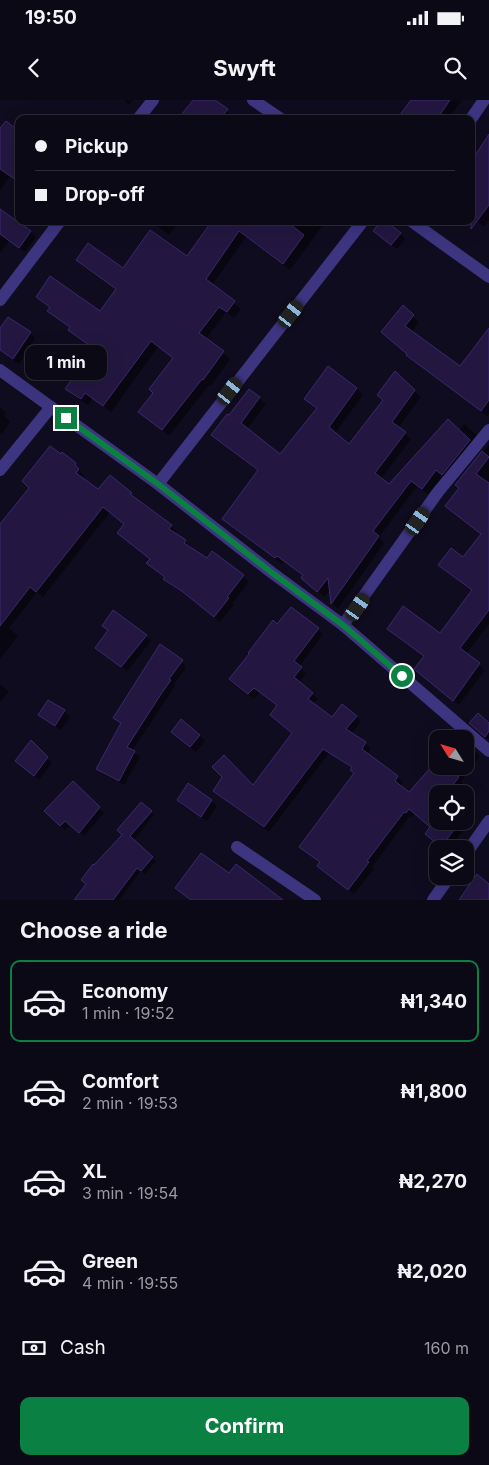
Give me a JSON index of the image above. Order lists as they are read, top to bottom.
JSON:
{
  "north": "top left",
  "page": {
    "status": "19:50",
    "header": "Swyft",
    "banner": ["Pickup", "Drop-off"],
    "bubble": "1 min",
    "heading": "Choose a ride",
    "list": [
      {
        "name": "Economy",
        "note": "1 min · 19:52",
        "value": "₦1,340"
      },
      {
        "name": "Comfort",
        "note": "2 min · 19:53",
        "value": "₦1,800"
      },
      {
        "name": "XL",
        "note": "3 min · 19:54",
        "value": "₦2,270"
      },
      {
        "name": "Green",
        "note": "4 min · 19:55",
        "value": "₦2,020"
      }
    ],
    "pay": ["Cash", "160 m"],
    "buttons": "Confirm"
  }
}
